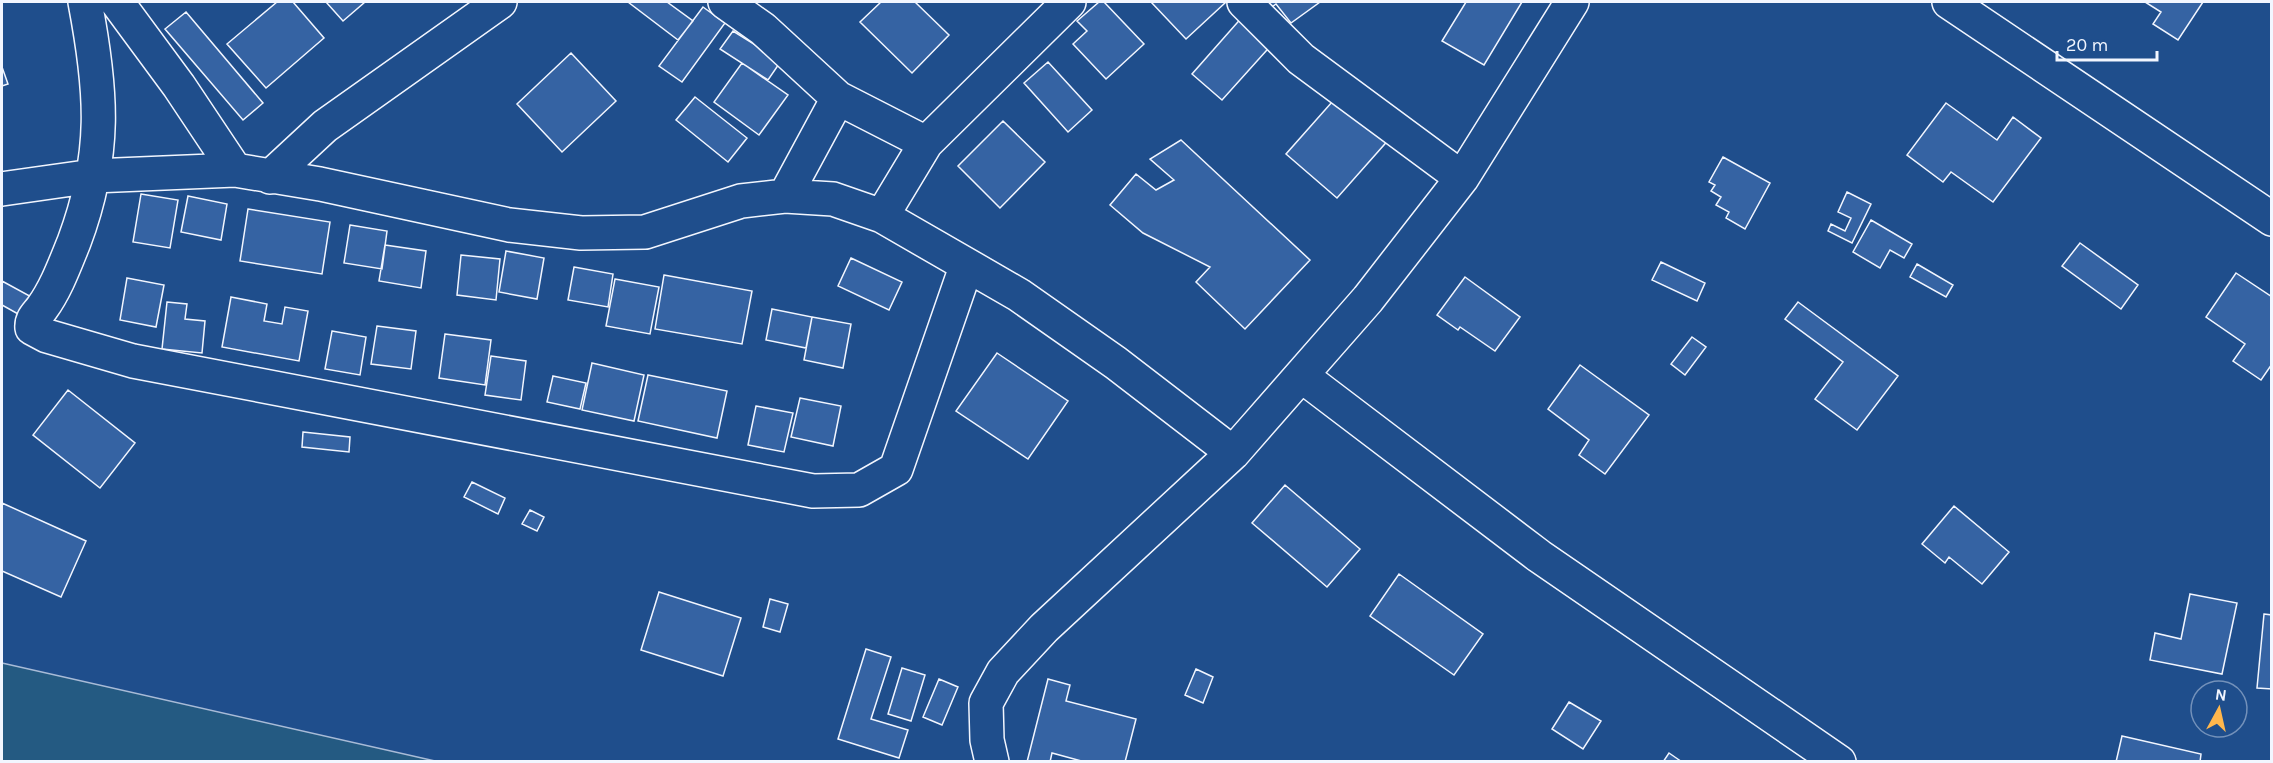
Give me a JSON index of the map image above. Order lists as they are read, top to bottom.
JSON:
{
  "scale_bar": "20 m",
  "north": "top"
}
